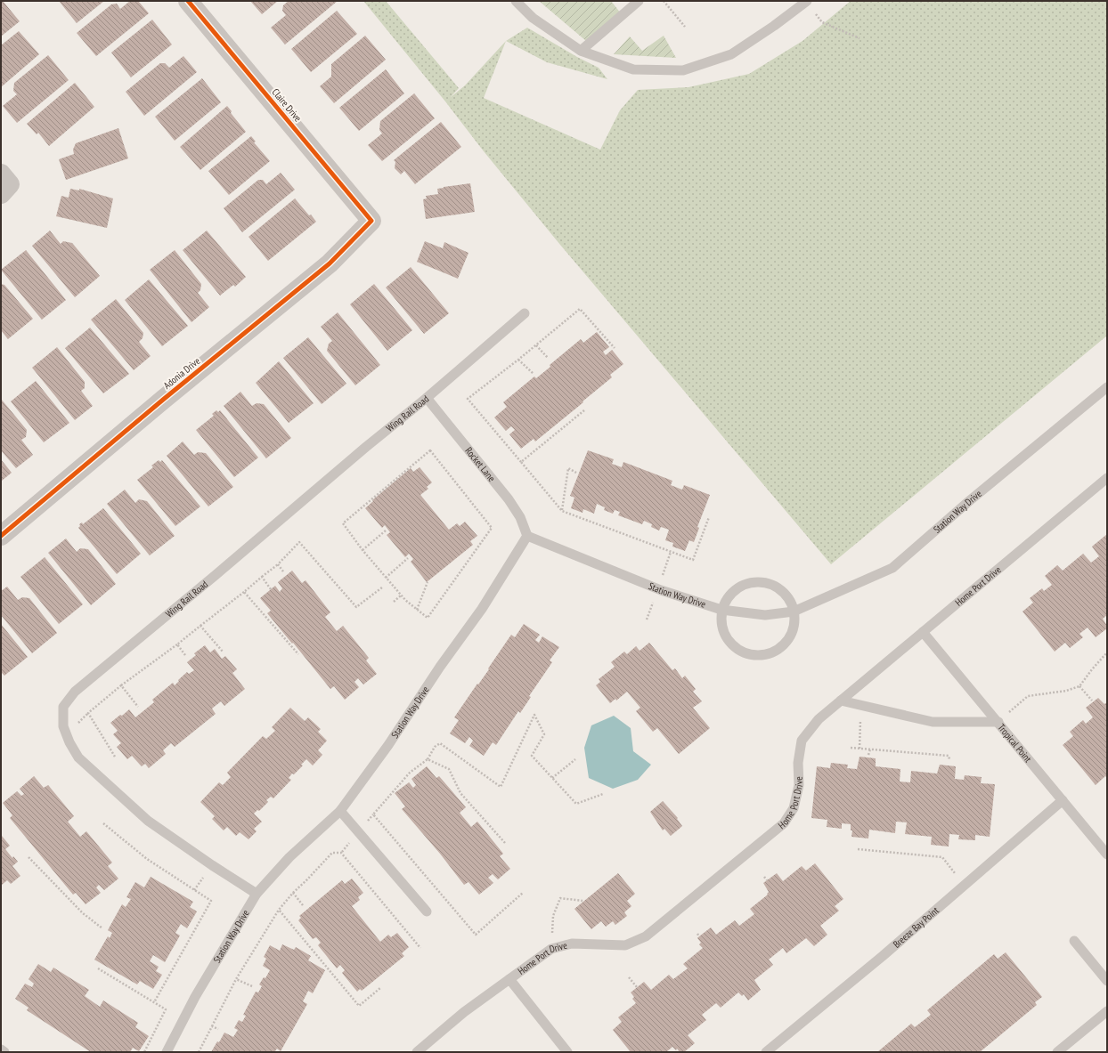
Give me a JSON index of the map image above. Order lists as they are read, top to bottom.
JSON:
{
  "streets": {
    "street": ["Claire Drive", "Adonia Drive"],
    "lane": [
      "Wing Rail Road",
      "Rocket Lane",
      "Station Way Drive",
      "Home Port Drive",
      "Tropical Point",
      "Breeze Bay Point"
    ]
  },
  "crossings": [
    ["Claire Drive", "Adonia Drive"],
    ["Wing Rail Road", "Rocket Lane"],
    ["Wing Rail Road", "Station Way Drive"],
    ["Rocket Lane", "Station Way Drive"],
    ["Home Port Drive", "Tropical Point"],
    ["Tropical Point", "Breeze Bay Point"]
  ]
}
